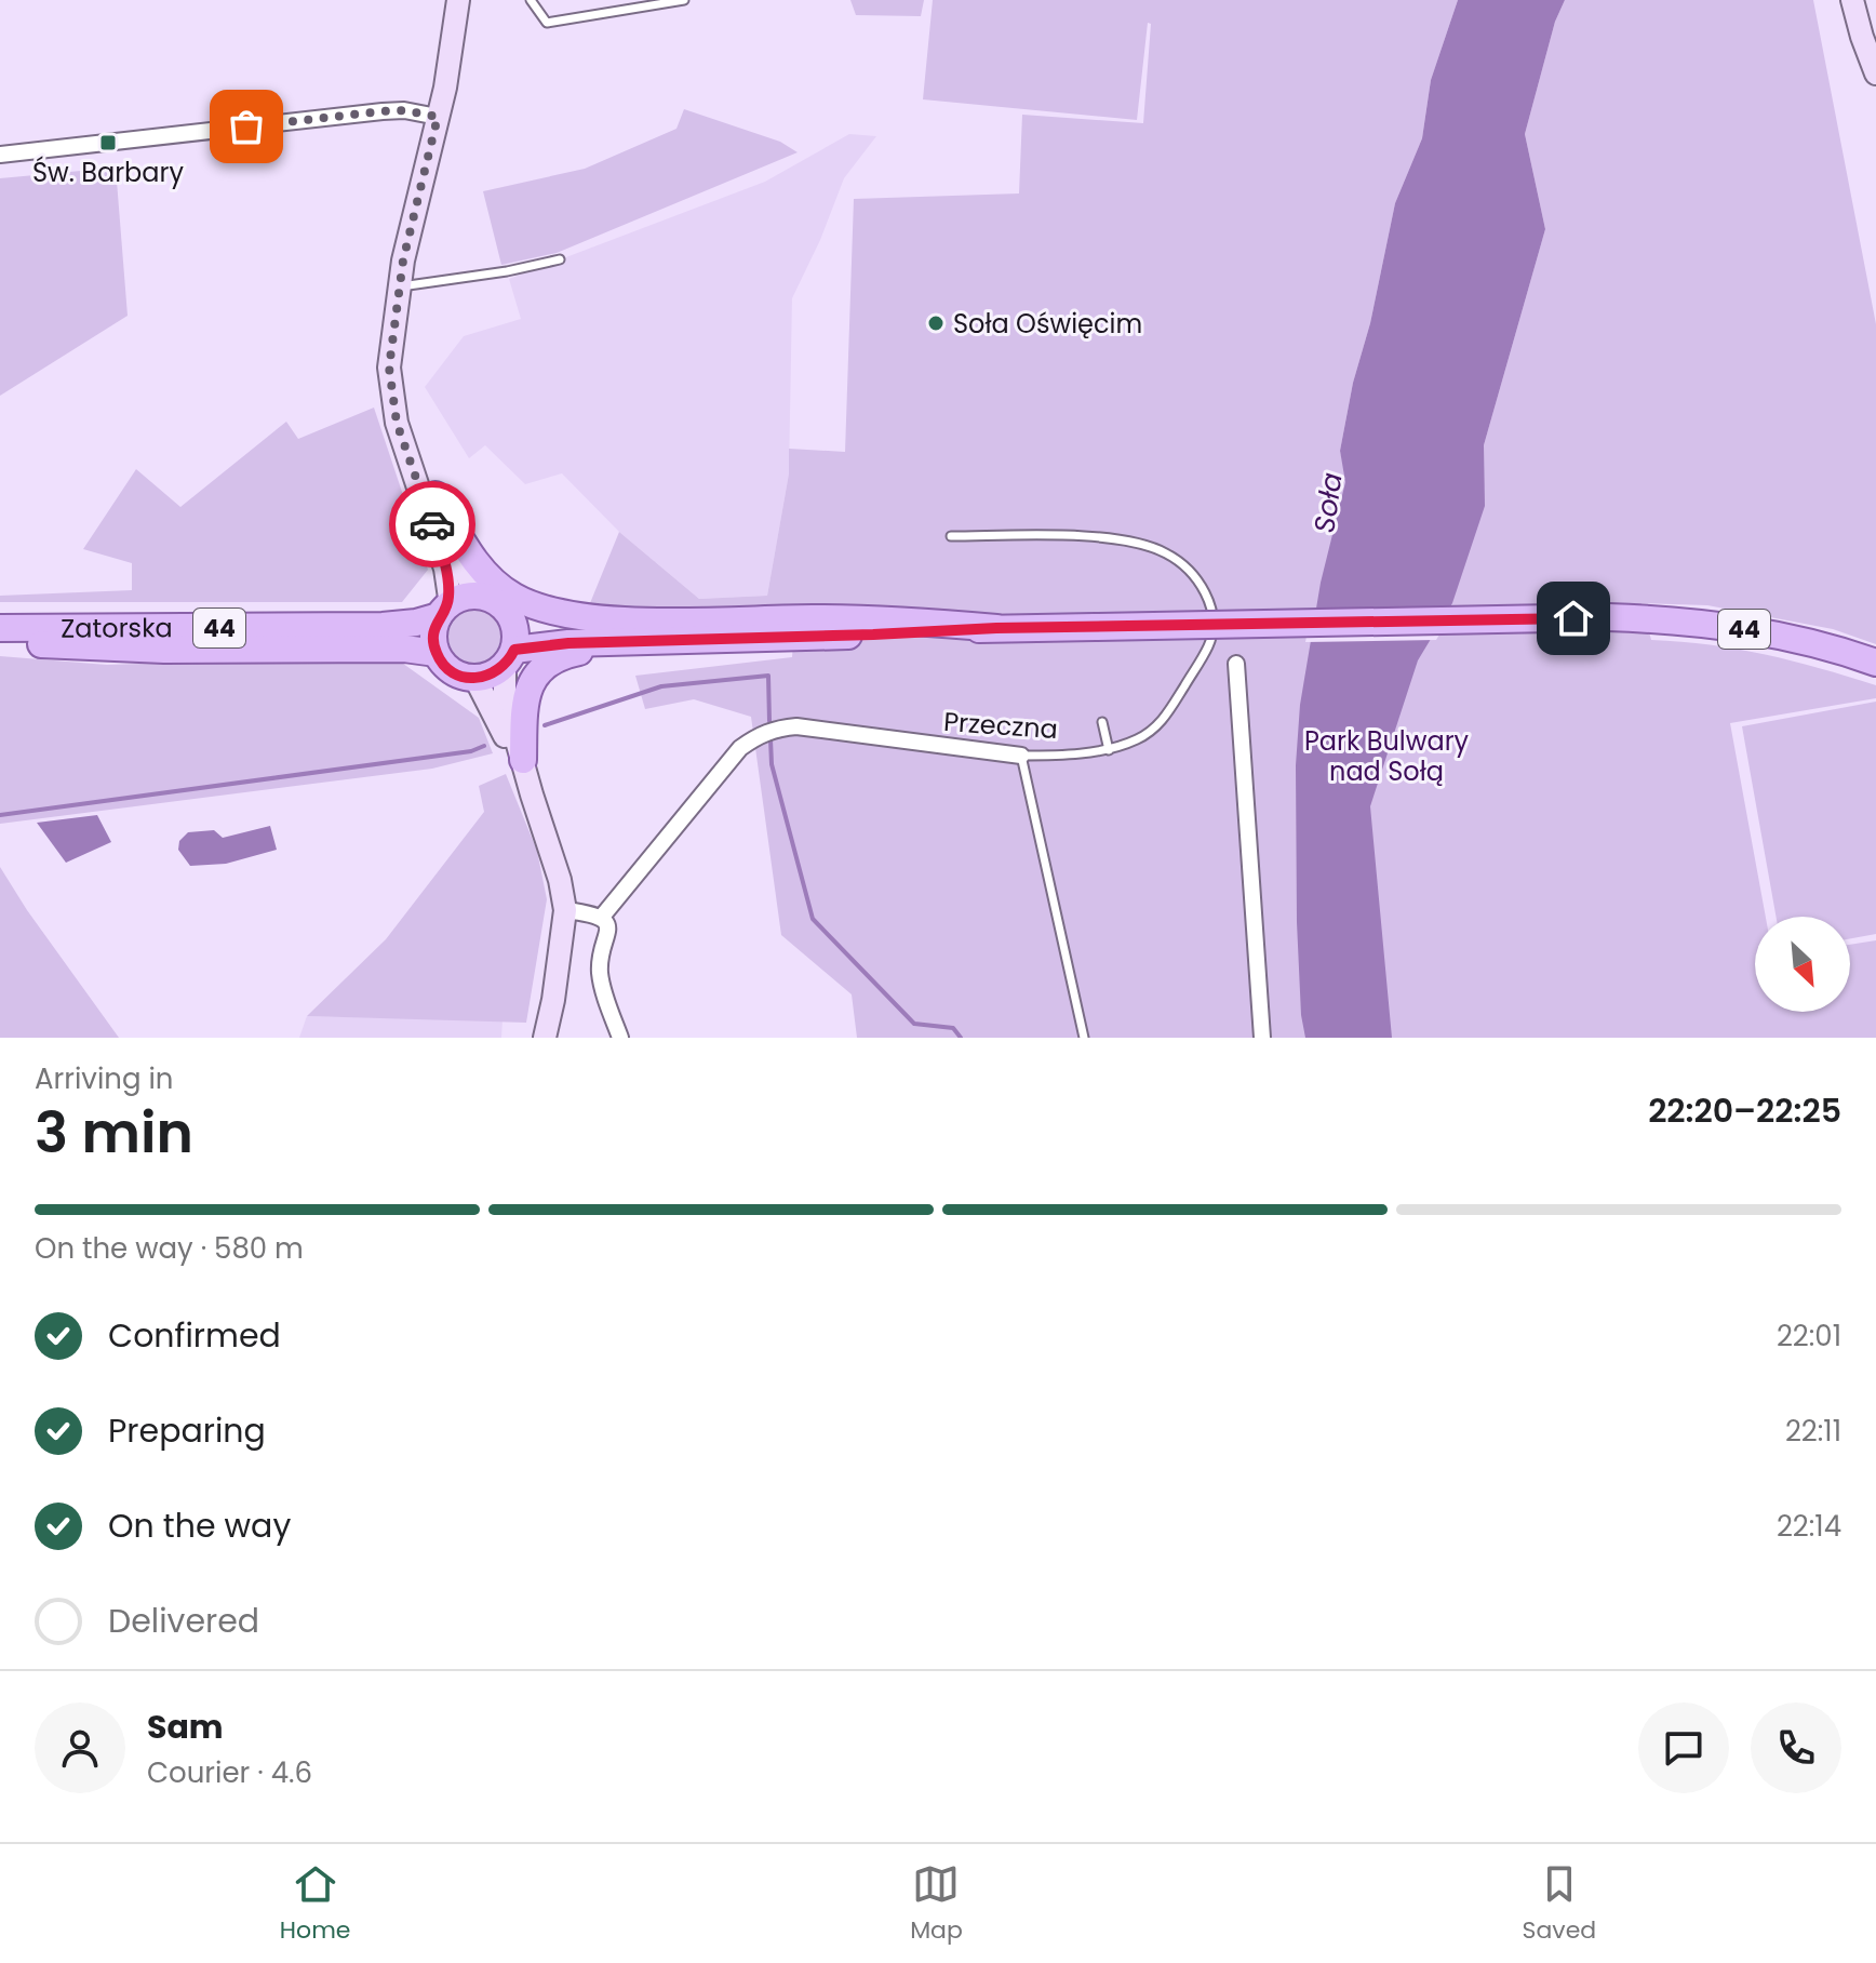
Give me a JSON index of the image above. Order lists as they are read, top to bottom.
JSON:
{
  "streets": {
    "main road": ["Zatorska", "44"],
    "street": ["Przeczna"]
  },
  "crossings": [
    ["Zatorska", "44"]
  ],
  "water": ["Soła"],
  "parks": ["Park Bulwary nad Sołą"],
  "places": {
    "transit": ["Św. Barbary"],
    "other": ["Soła Oświęcim"]
  },
  "north": "bottom right",
  "page": {
    "heading": ["3 min", "Arriving in", "22:20–22:25"],
    "panel": ["Sam", "Courier · 4.6"],
    "bar": "On the way · 580 m",
    "list": [
      ["Confirmed", "22:01"],
      ["Preparing", "22:11"],
      ["On the way", "22:14"],
      "Delivered"
    ],
    "tabs": ["Home", "Map", "Saved"]
  }
}
